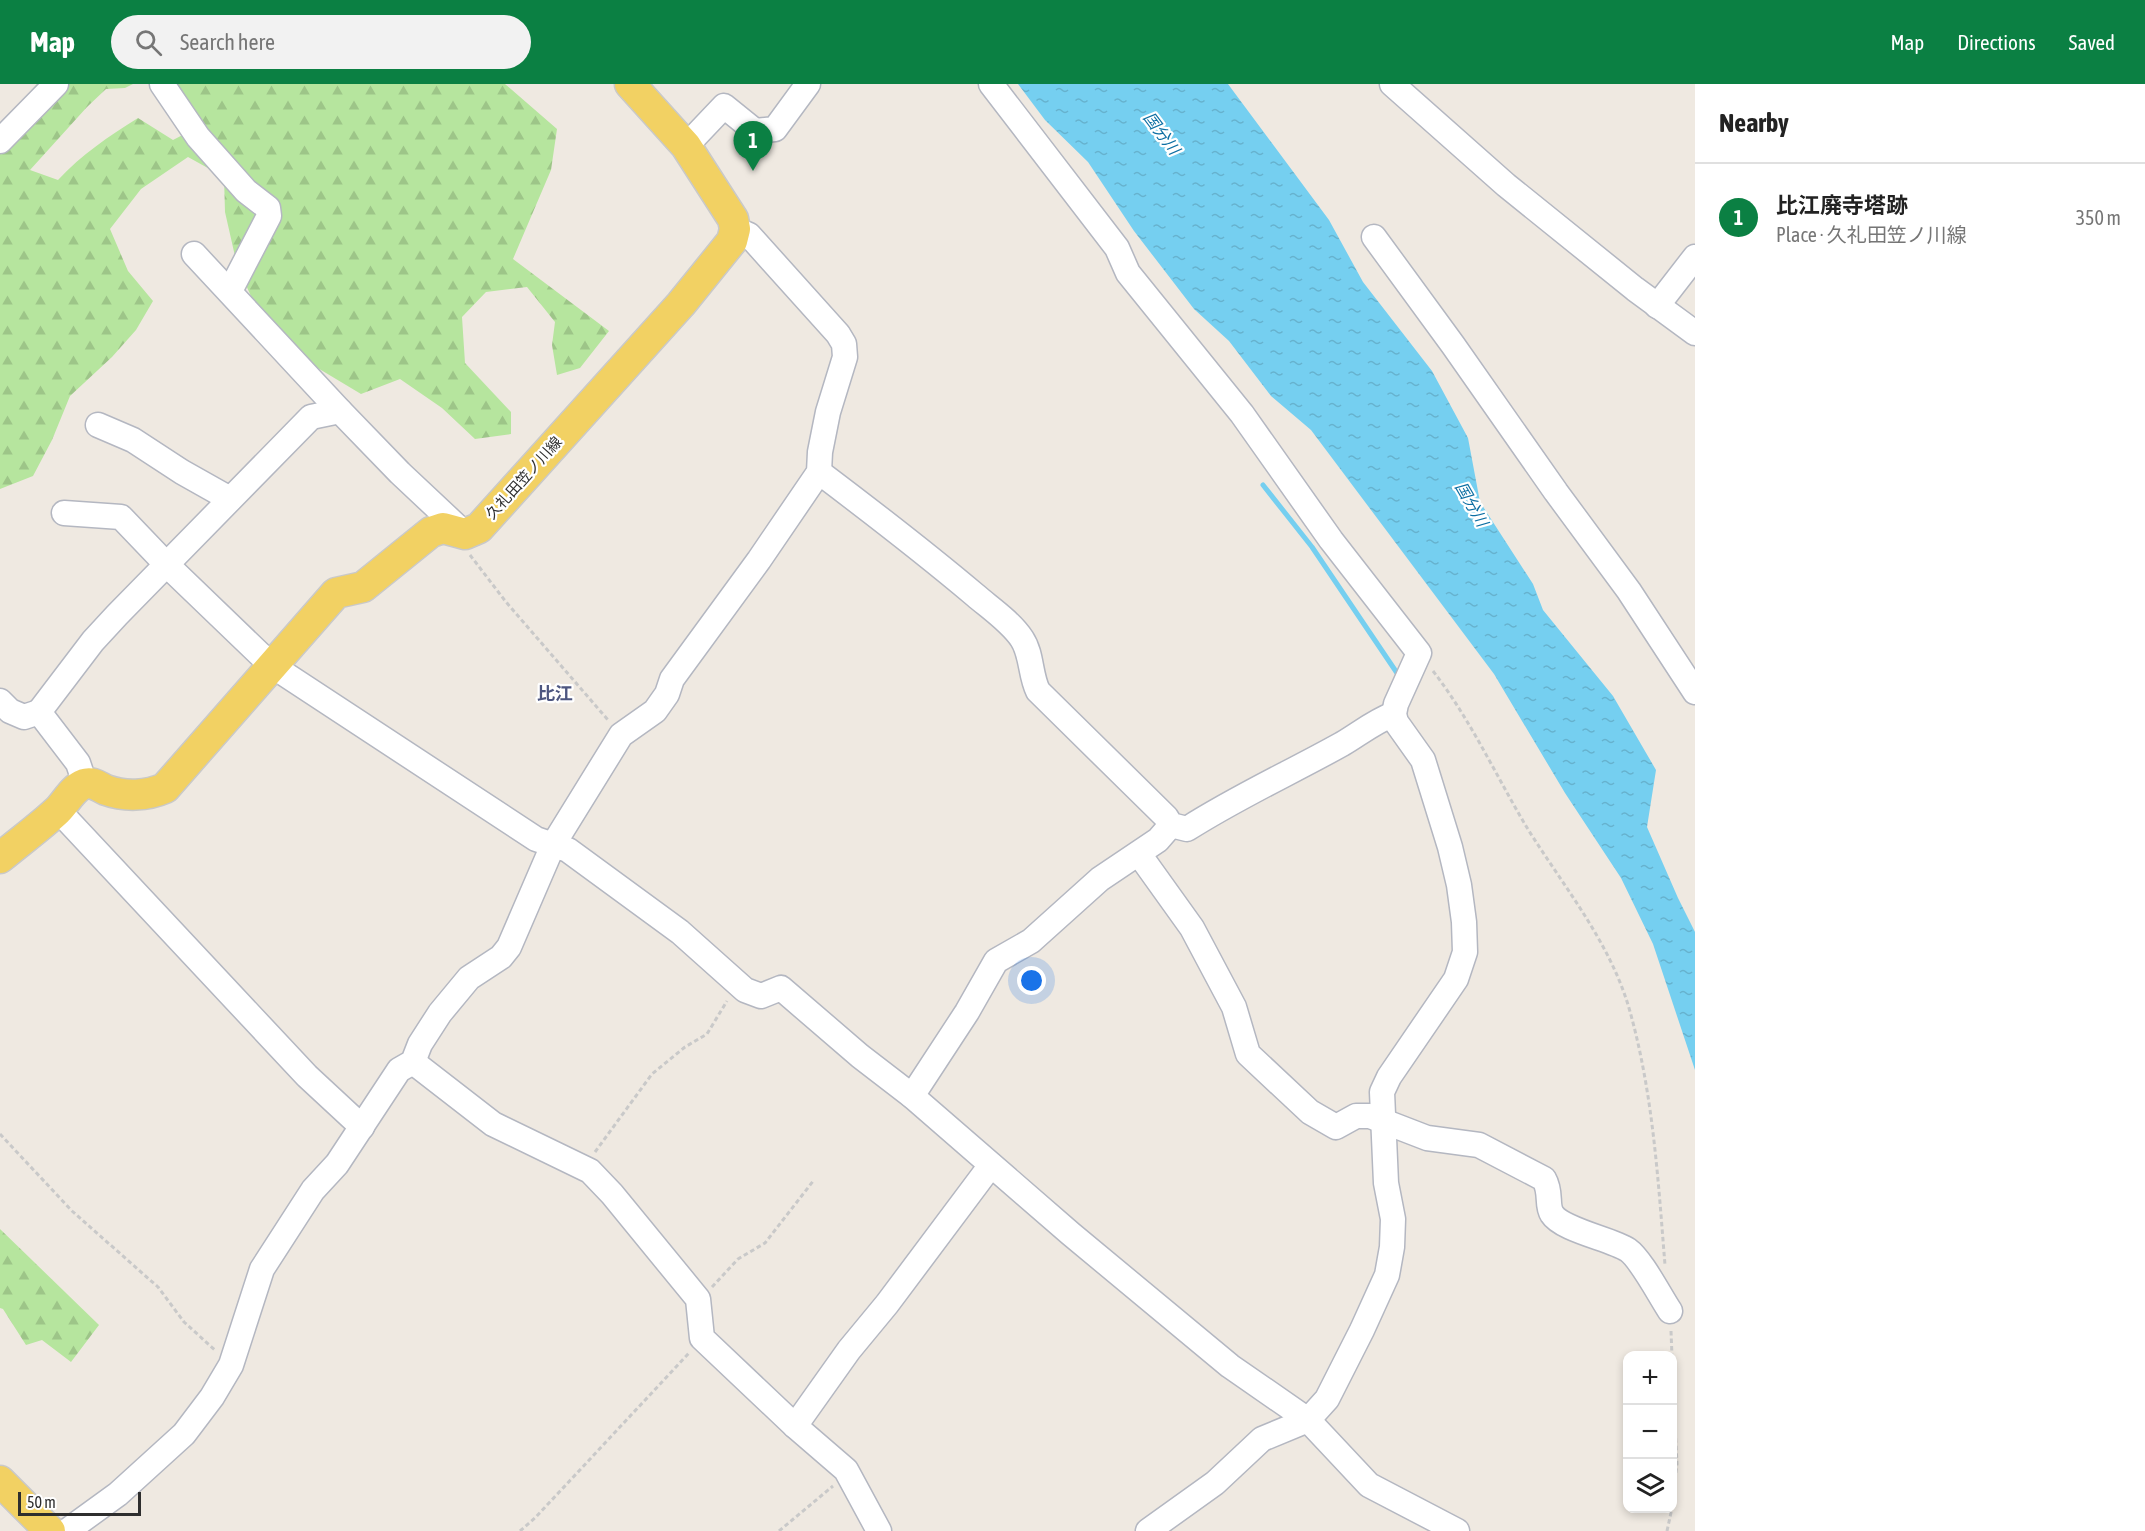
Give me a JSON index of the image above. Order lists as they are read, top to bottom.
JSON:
{
  "streets": {
    "main road": ["久礼田笠ノ川線"]
  },
  "districts": ["比江"],
  "water": ["国分川"],
  "scale_bar": "50 m",
  "page": {
    "header": "Map",
    "search": "Search here",
    "nav": ["Map", "Directions", "Saved"],
    "heading": "Nearby",
    "pins": "1",
    "list": [
      {
        "mark": "1",
        "name": "比江廃寺塔跡",
        "note": "Place · 久礼田笠ノ川線",
        "value": "350 m"
      }
    ],
    "map_buttons": ["+", "−"],
    "scale": "50 m"
  }
}
